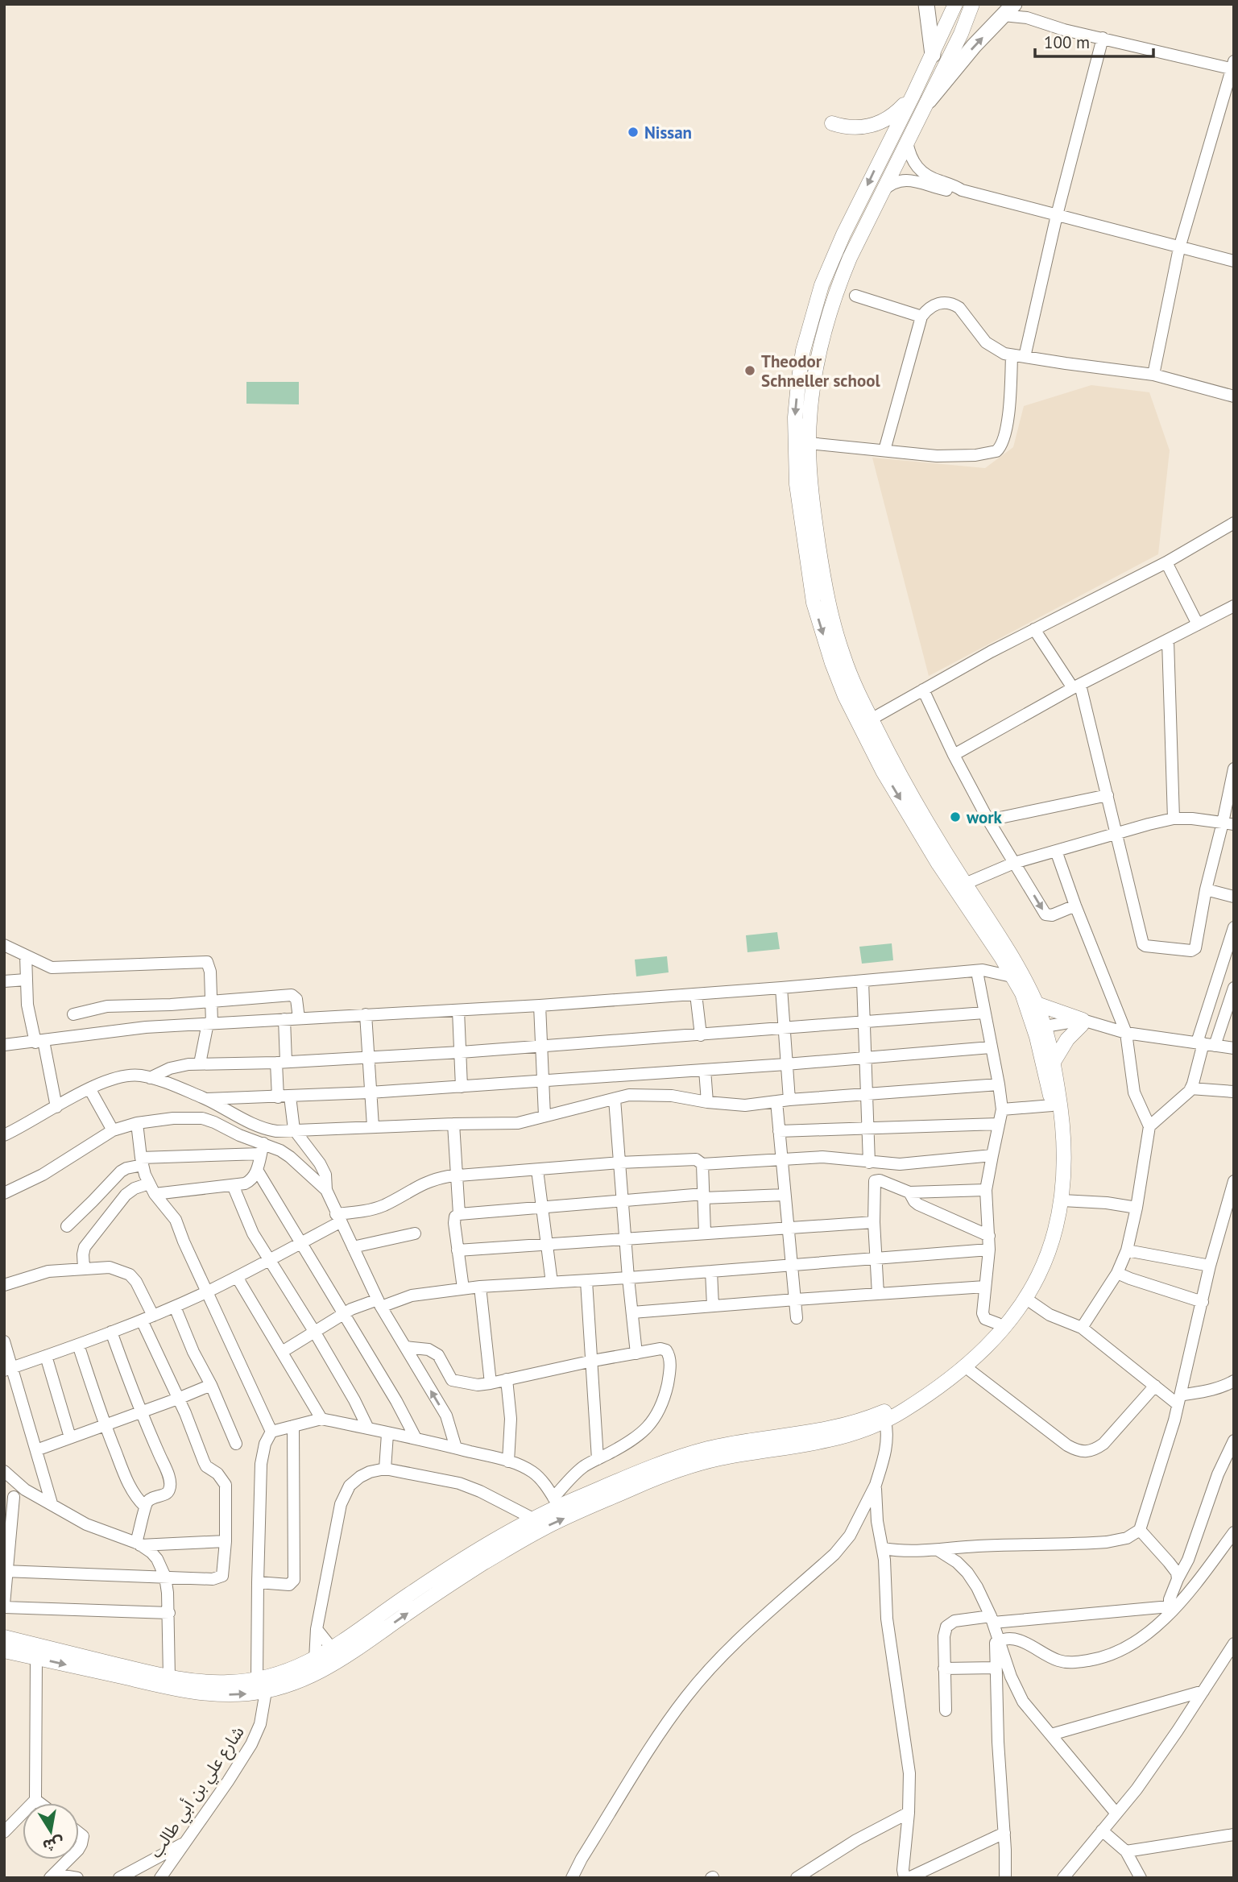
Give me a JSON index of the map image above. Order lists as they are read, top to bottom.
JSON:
{
  "streets": {
    "street": ["شارع علي بن أبي طالب"]
  },
  "places": ["Nissan", "Theodor Schneller school", "work"],
  "scale_bar": "100 m",
  "north": "bottom"
}
